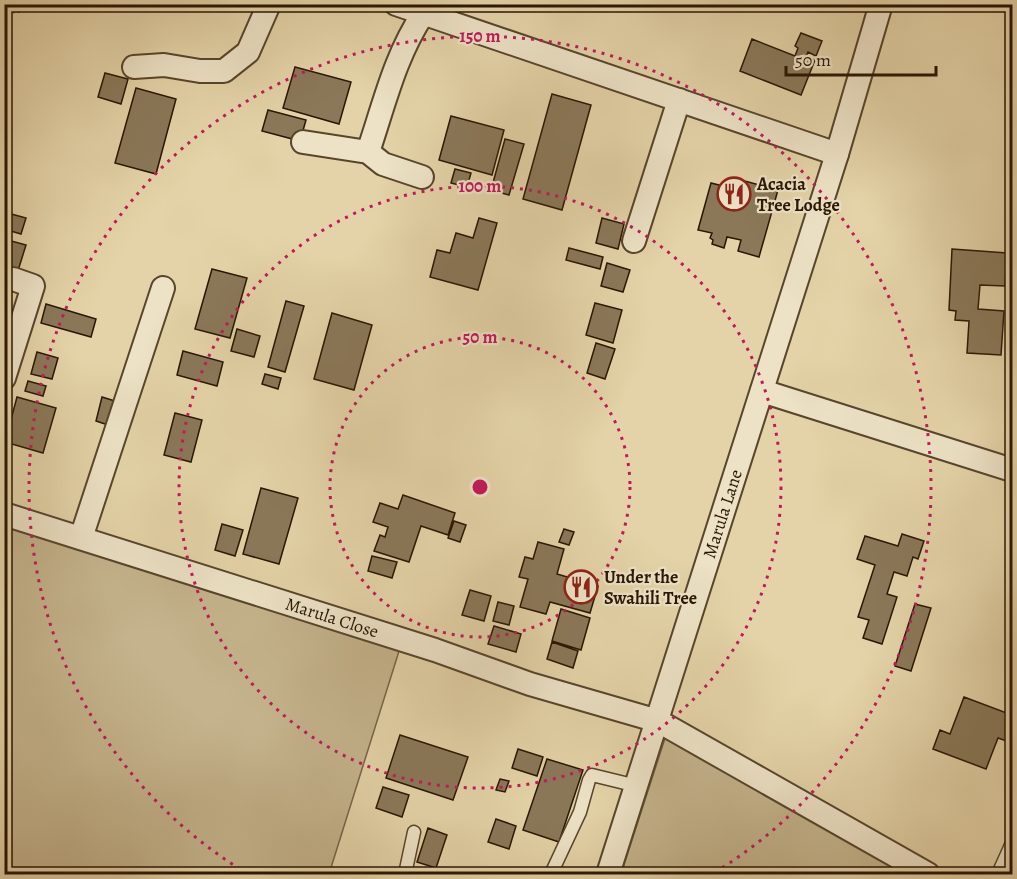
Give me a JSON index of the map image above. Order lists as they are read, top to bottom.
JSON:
{
  "streets": {
    "street": ["Marula Lane", "Marula Close"]
  },
  "crossings": [
    ["Marula Lane", "Marula Close"]
  ],
  "places": {
    "restaurant": ["Acacia Tree Lodge", "Under the Swahili Tree"]
  },
  "scale_bar": "50 m",
  "rings": ["150 m", "100 m", "50 m"]
}
